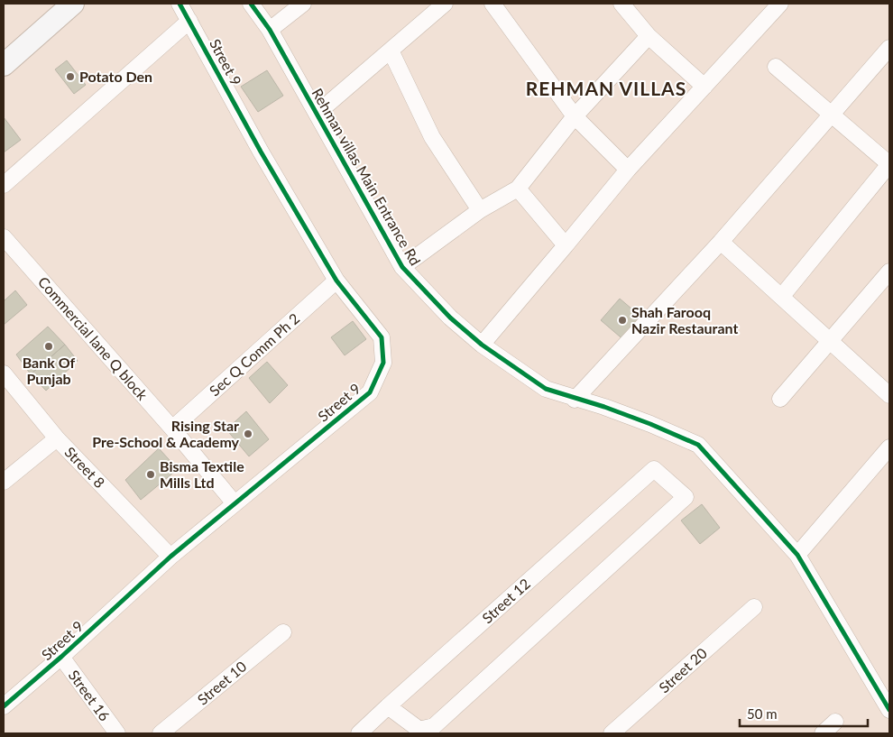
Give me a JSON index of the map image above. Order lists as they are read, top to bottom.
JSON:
{
  "streets": {
    "street": [
      "Street 9",
      "Rehman villas Main Entrance Rd",
      "Commercial lane Q block",
      "Sec Q Comm Ph 2",
      "Street 8",
      "Street 12",
      "Street 20",
      "Street 10",
      "Street 16"
    ]
  },
  "crossings": [
    ["Street 9", "Commercial lane Q block"],
    ["Street 9", "Sec Q Comm Ph 2"],
    ["Street 9", "Street 8"],
    ["Street 9", "Street 16"],
    ["Commercial lane Q block", "Sec Q Comm Ph 2"]
  ],
  "districts": ["REHMAN VILLAS"],
  "places": [
    "Potato Den",
    "Shah Farooq Nazir Restaurant",
    "Bank Of Punjab",
    "Rising Star Pre-School & Academy",
    "Bisma Textile Mills Ltd"
  ],
  "scale_bar": "50 m"
}
